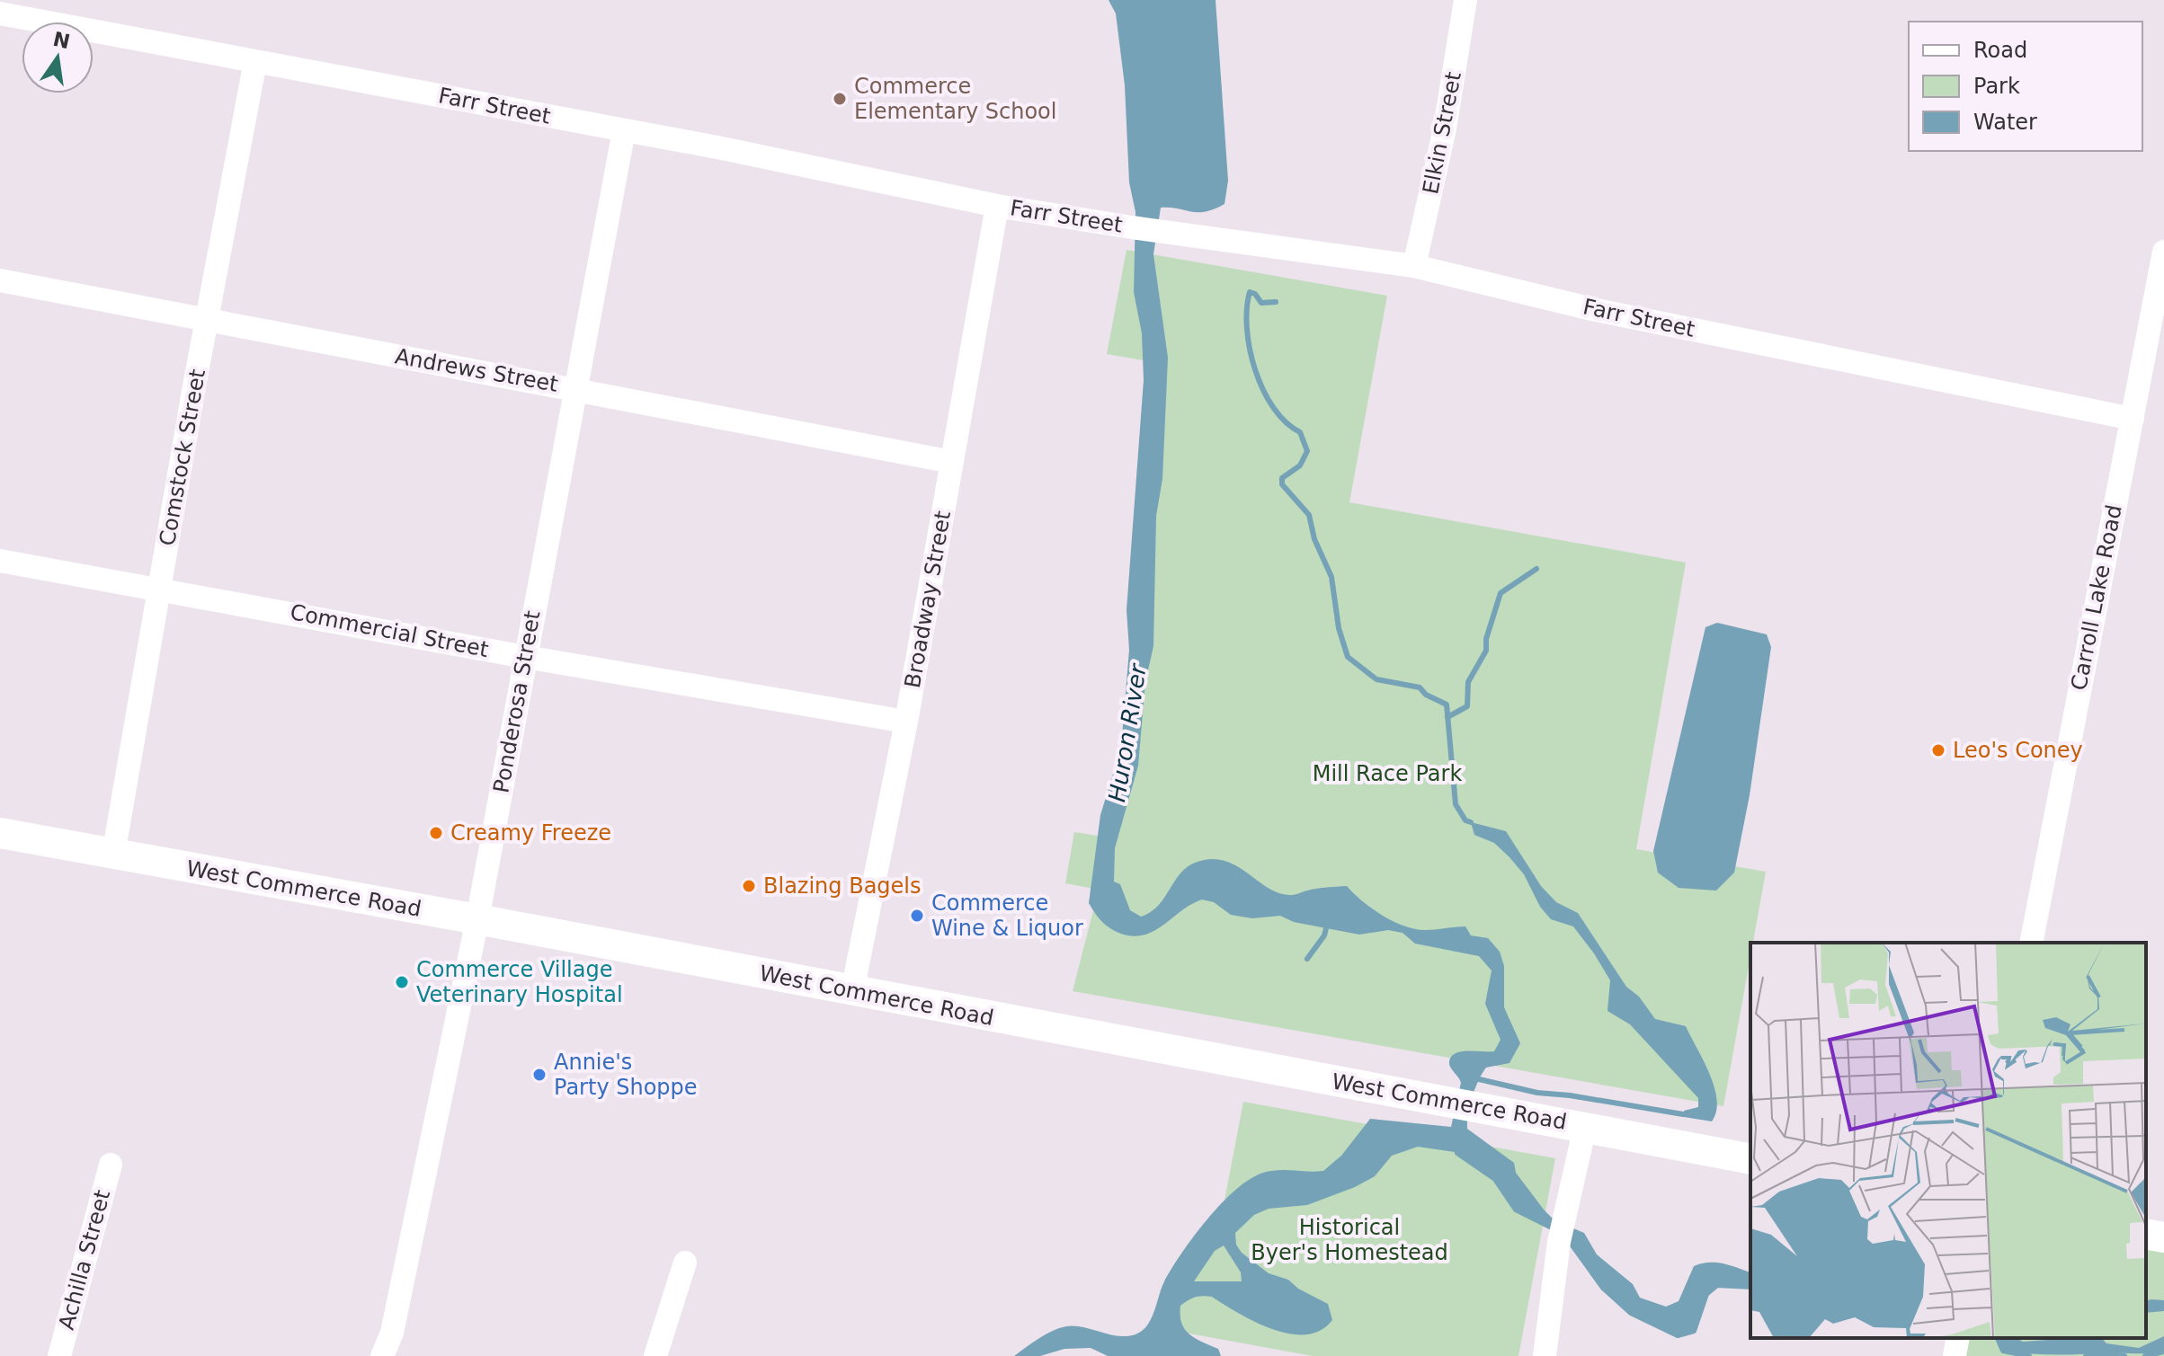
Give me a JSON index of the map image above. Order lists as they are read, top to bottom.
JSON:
{
  "streets": {
    "main road": ["West Commerce Road"],
    "street": [
      "Farr Street",
      "Elkin Street",
      "Andrews Street",
      "Comstock Street",
      "Carroll Lake Road",
      "Broadway Street",
      "Commercial Street",
      "Ponderosa Street",
      "Achilla Street"
    ]
  },
  "crossings": [
    ["Farr Street", "Elkin Street"],
    ["Farr Street", "Comstock Street"],
    ["Farr Street", "Carroll Lake Road"],
    ["Farr Street", "Broadway Street"],
    ["Farr Street", "Ponderosa Street"],
    ["Andrews Street", "Comstock Street"],
    ["Andrews Street", "Broadway Street"],
    ["Andrews Street", "Ponderosa Street"],
    ["Comstock Street", "Commercial Street"],
    ["Comstock Street", "West Commerce Road"],
    ["Broadway Street", "Commercial Street"],
    ["Broadway Street", "West Commerce Road"],
    ["Commercial Street", "Ponderosa Street"],
    ["Ponderosa Street", "West Commerce Road"]
  ],
  "water": ["Huron River"],
  "parks": ["Mill Race Park", "Historical Byer's Homestead"],
  "places": [
    "Commerce Elementary School",
    "Leo's Coney",
    "Creamy Freeze",
    "Blazing Bagels",
    "Commerce Wine & Liquor",
    "Commerce Village Veterinary Hospital",
    "Annie's Party Shoppe"
  ],
  "legend": ["Road", "Park", "Water"],
  "north": "top"
}
